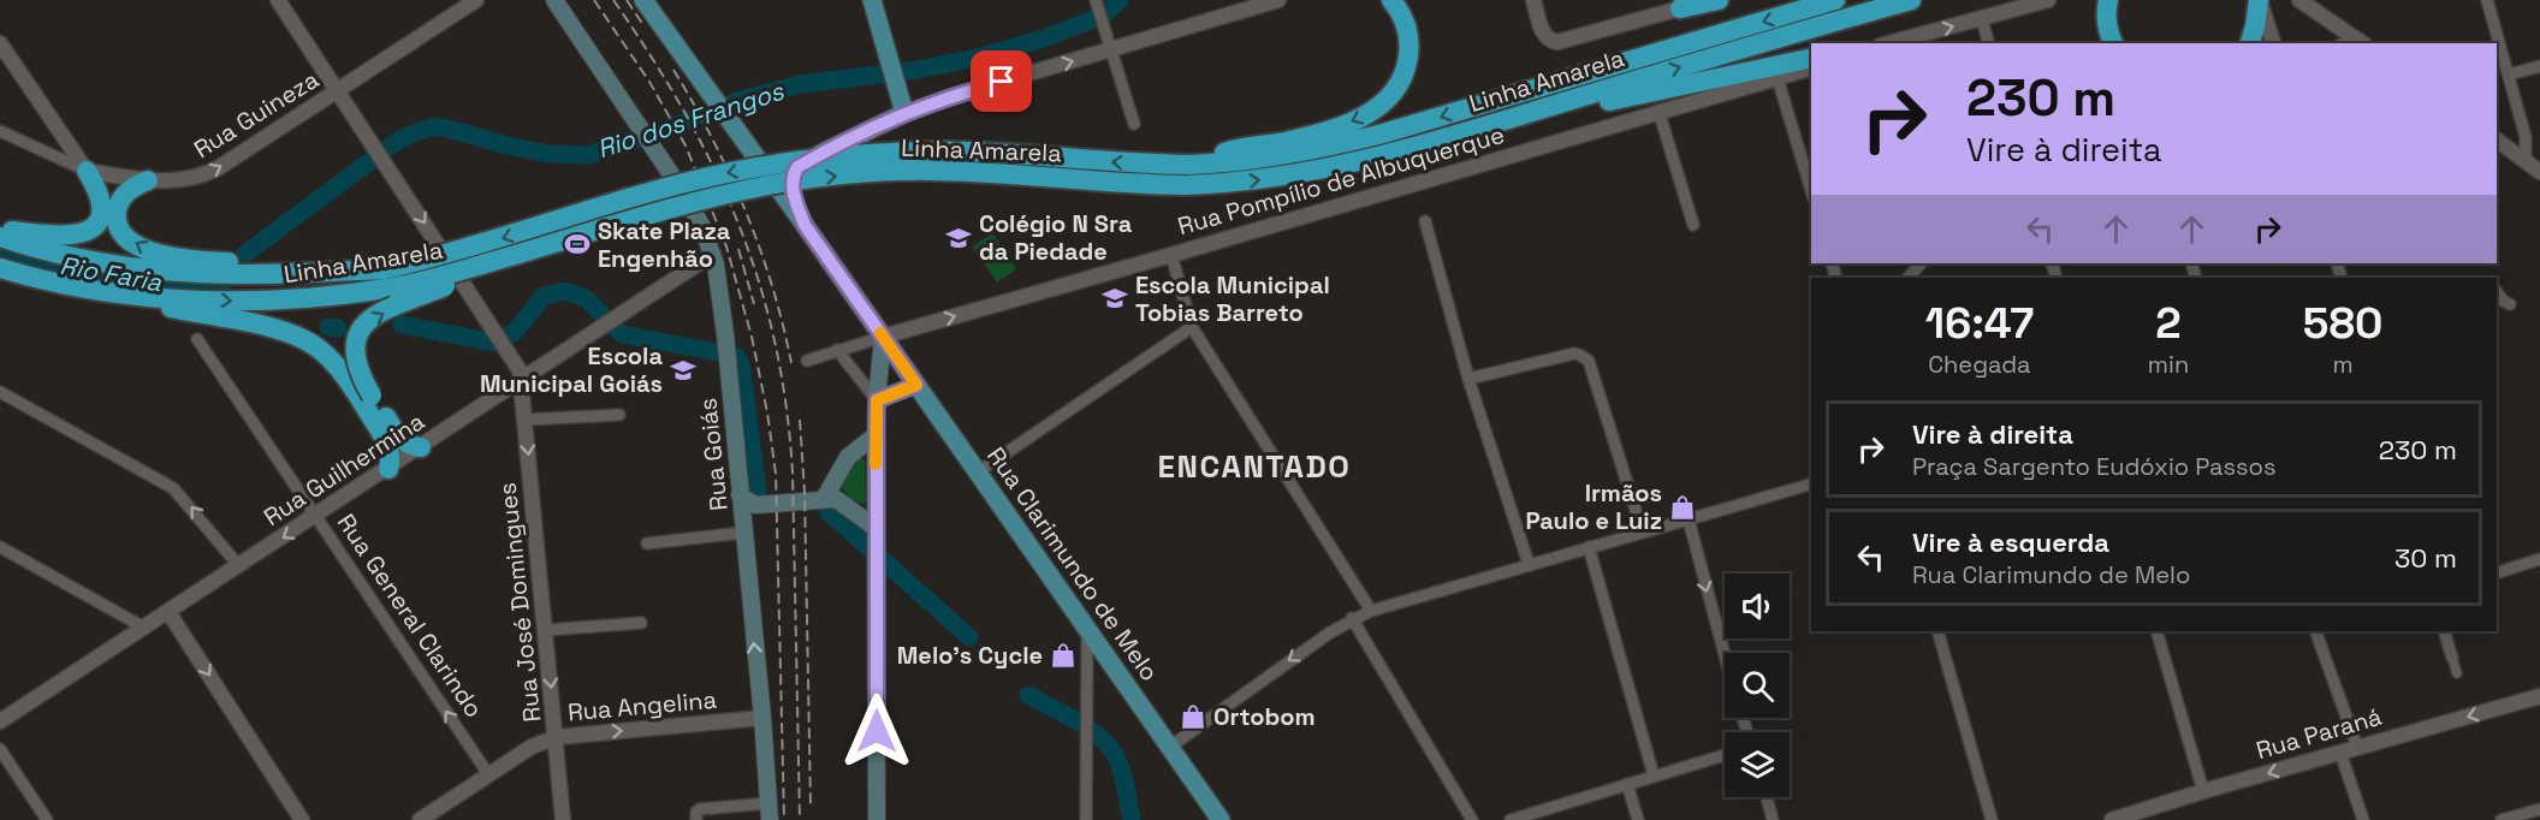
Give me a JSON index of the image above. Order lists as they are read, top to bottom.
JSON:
{
  "streets": {
    "highway": ["Linha Amarela"],
    "main road": ["Rua Goiás", "Rua Clarimundo de Melo"],
    "street": [
      "Rua Guineza",
      "Rua Pompílio de Albuquerque",
      "Rua Guilhermina",
      "Rua José Domingues",
      "Rua General Clarindo",
      "Rua Angelina",
      "Rua Paraná"
    ]
  },
  "crossings": [
    ["Rua Guineza", "Rua José Domingues"],
    ["Rua Pompílio de Albuquerque", "Rua Clarimundo de Melo"],
    ["Rua Goiás", "Rua Guilhermina"],
    ["Rua Goiás", "Rua Angelina"],
    ["Rua Guilhermina", "Rua José Domingues"],
    ["Rua Guilhermina", "Rua General Clarindo"],
    ["Rua José Domingues", "Rua Angelina"],
    ["Rua General Clarindo", "Rua Angelina"]
  ],
  "one_way": [
    "Rua Guineza",
    "Rua José Domingues",
    "Rua General Clarindo",
    "Rua Paraná"
  ],
  "districts": ["ENCANTADO"],
  "water": ["Rio dos Frangos", "Rio Faria"],
  "places": {
    "school or university": ["Colégio N Sra da Piedade", "Escola Municipal Tobias Barreto", "Escola Municipal Goiás"],
    "sports": ["Skate Plaza Engenhão"],
    "shop": ["Irmãos Paulo e Luiz", "Melo's Cycle", "Ortobom"]
  },
  "page": {
    "turn": ["230 m", "Vire à direita"],
    "eta": [
      "16:47",
      "Chegada",
      "2",
      "min",
      "580",
      "m"
    ],
    "list": [
      {
        "name": "Vire à direita",
        "note": "Praça Sargento Eudóxio Passos",
        "value": "230 m"
      },
      {
        "name": "Vire à esquerda",
        "note": "Rua Clarimundo de Melo",
        "value": "30 m"
      }
    ]
  }
}
